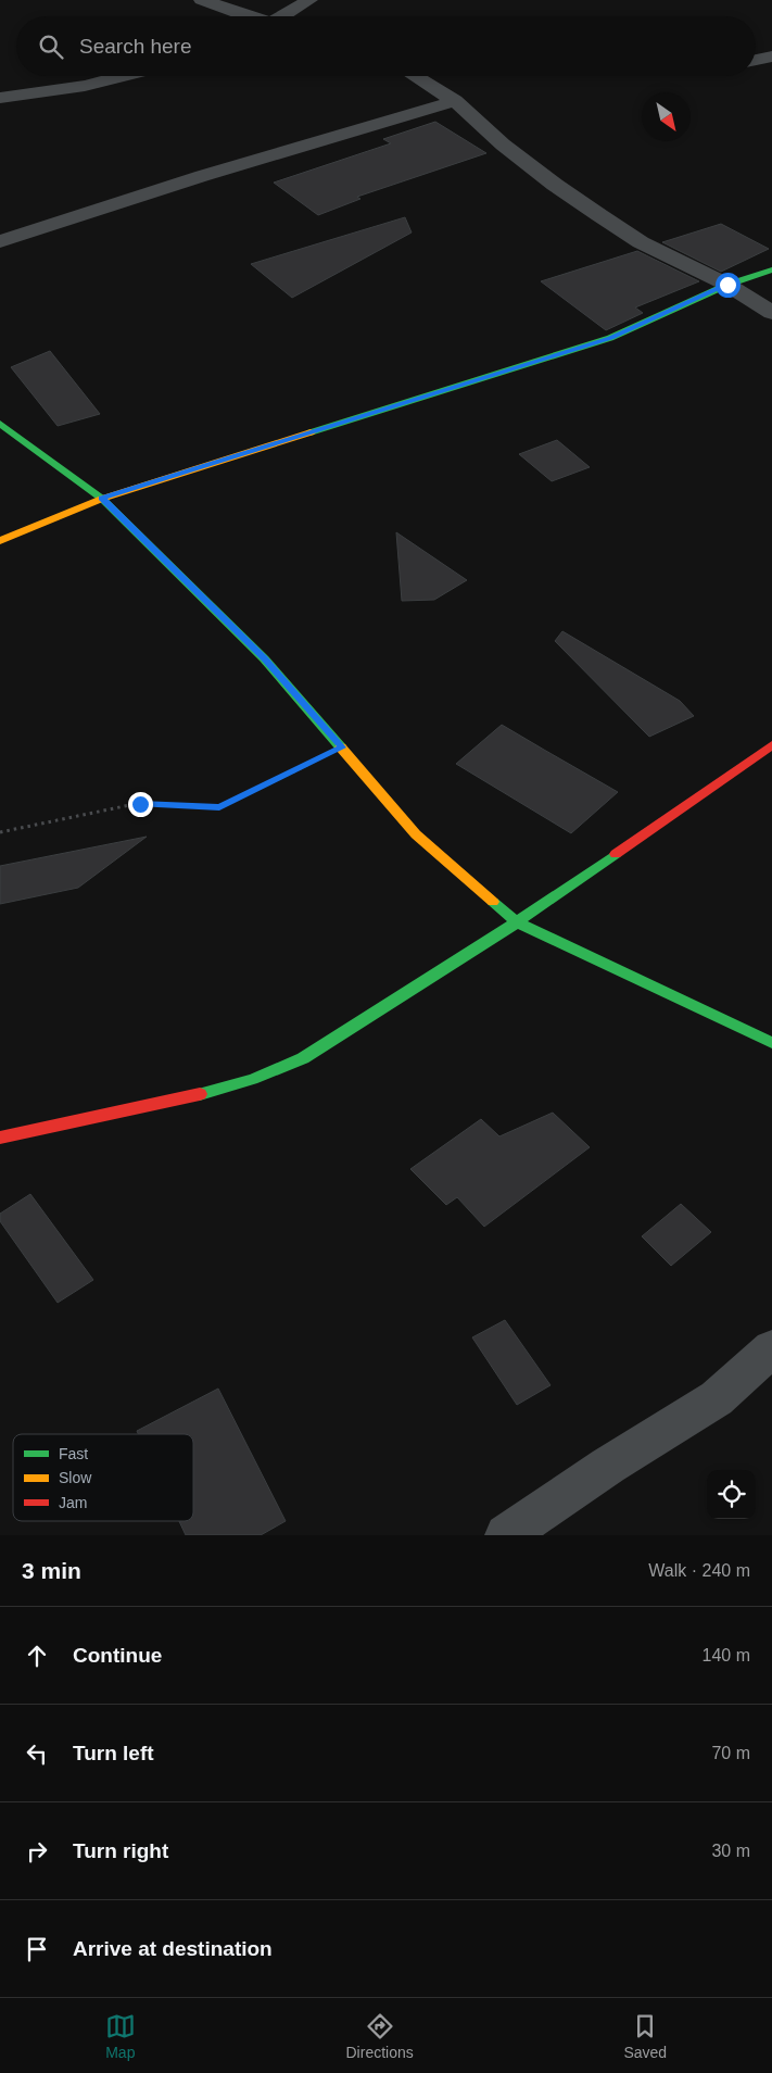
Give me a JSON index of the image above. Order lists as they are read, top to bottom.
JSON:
{
  "legend": ["Fast", "Slow", "Jam"],
  "north": "bottom right",
  "page": {
    "search": "Search here",
    "heading": ["3 min", "Walk · 240 m"],
    "list": [
      ["Continue", "140 m"],
      ["Turn left", "70 m"],
      ["Turn right", "30 m"],
      "Arrive at destination"
    ],
    "nav": ["Map", "Directions", "Saved"]
  }
}
